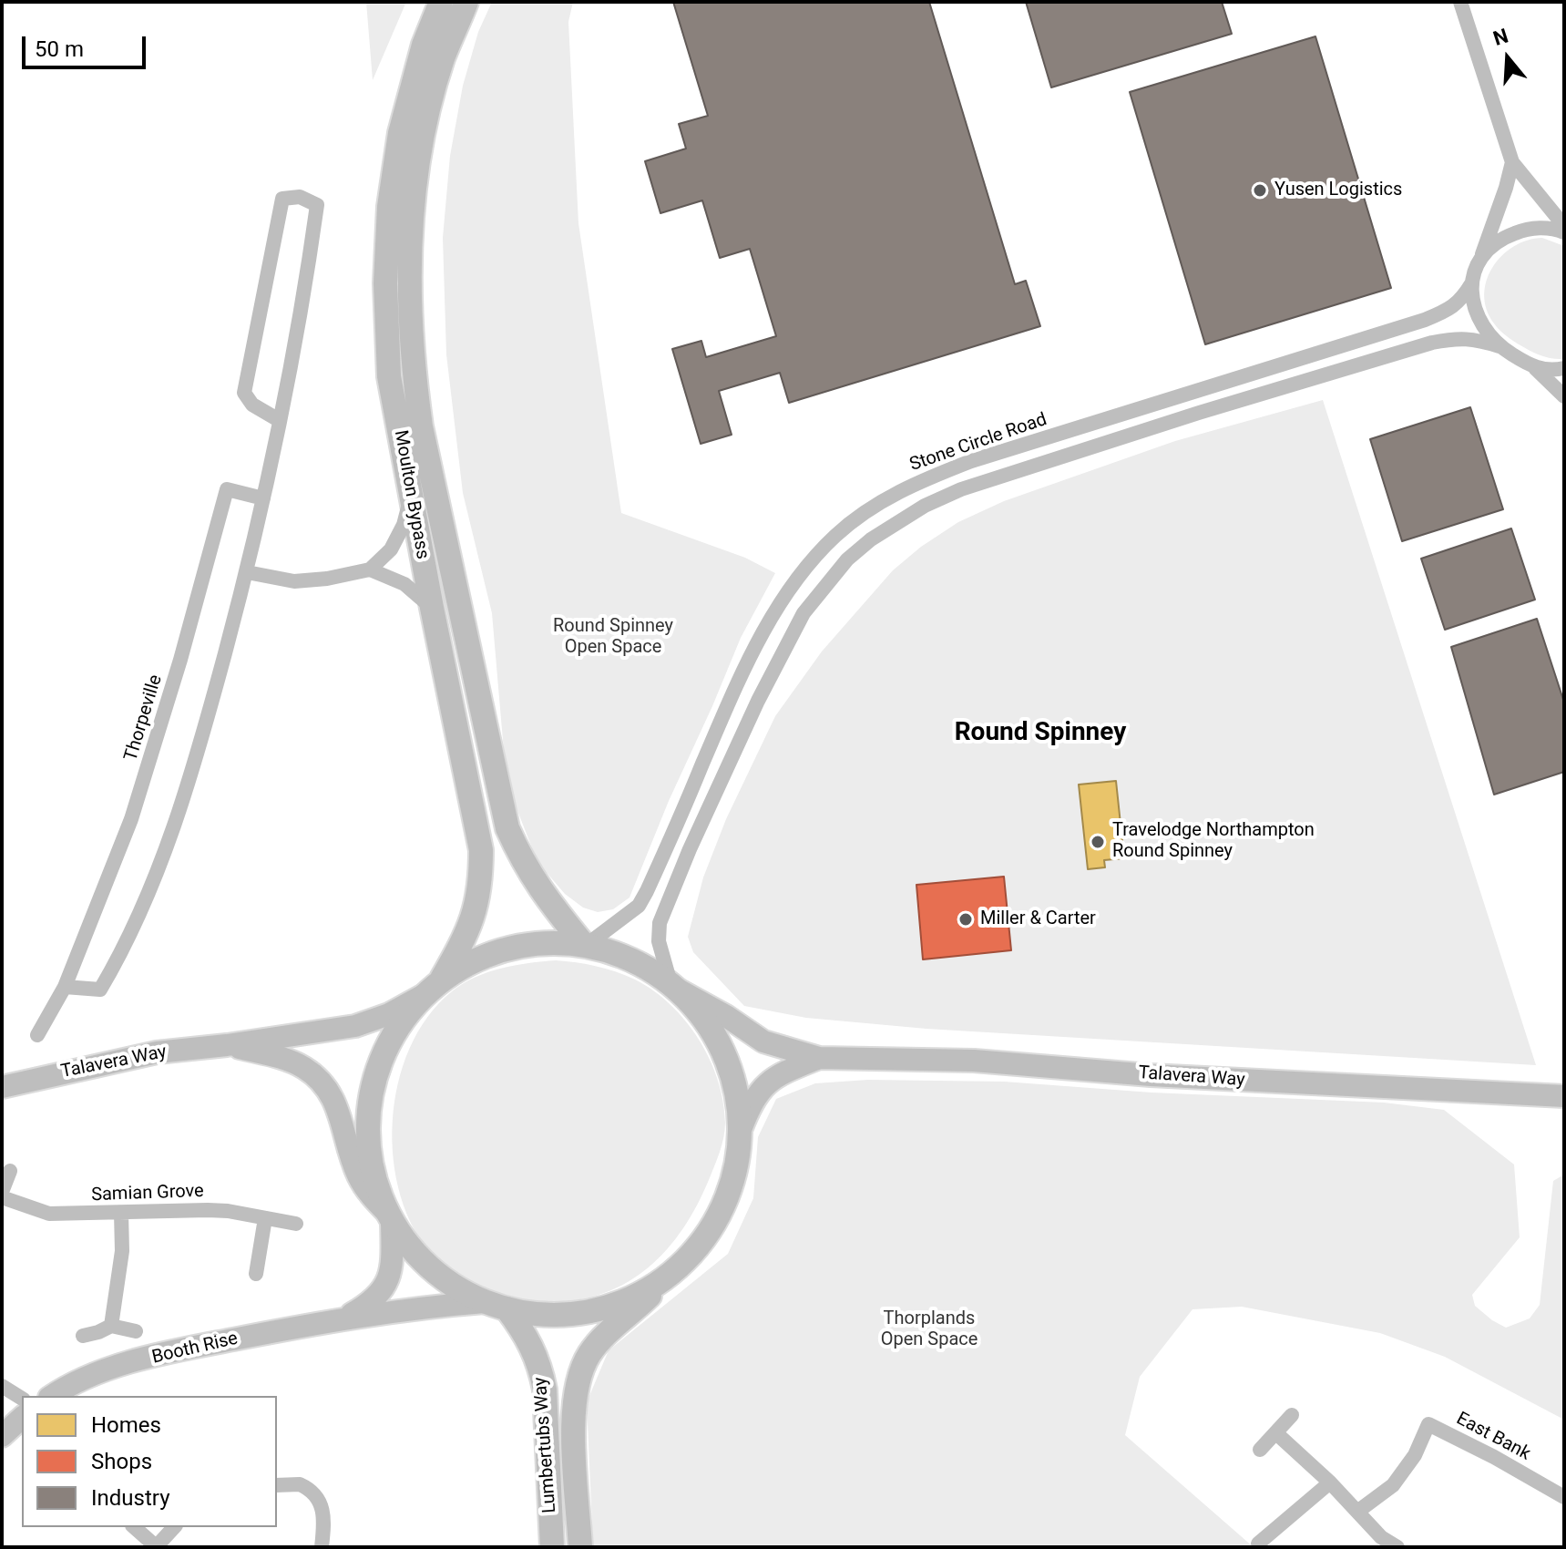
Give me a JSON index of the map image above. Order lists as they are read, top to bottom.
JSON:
{
  "streets": {
    "highway": ["Moulton Bypass", "Lumbertubs Way"],
    "main road": ["Talavera Way", "Booth Rise"],
    "street": [
      "Stone Circle Road",
      "Thorpeville",
      "Samian Grove",
      "East Bank"
    ]
  },
  "crossings": [
    ["Stone Circle Road", "Moulton Bypass"],
    ["Stone Circle Road", "Talavera Way"],
    ["Moulton Bypass", "Talavera Way"],
    ["Talavera Way", "Booth Rise"],
    ["Booth Rise", "Lumbertubs Way"]
  ],
  "districts": ["Round Spinney"],
  "parks": ["Round Spinney Open Space", "Thorplands Open Space"],
  "places": ["Yusen Logistics", "Travelodge Northampton Round Spinney", "Miller & Carter"],
  "legend": ["Homes", "Shops", "Industry"],
  "scale_bar": "50 m",
  "north": "top"
}
